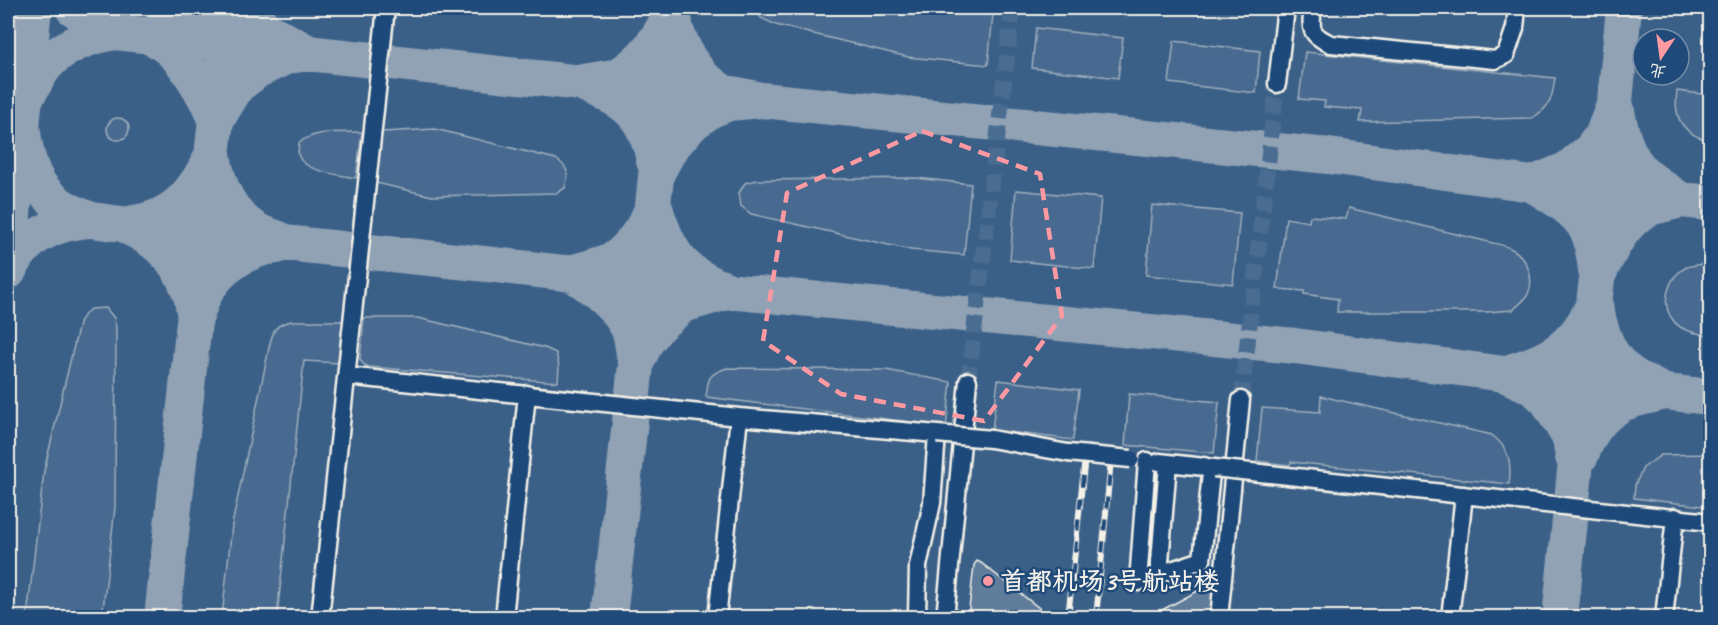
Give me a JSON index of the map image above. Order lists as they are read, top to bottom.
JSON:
{
  "places": ["首都机场3号航站楼"],
  "north": "bottom"
}
